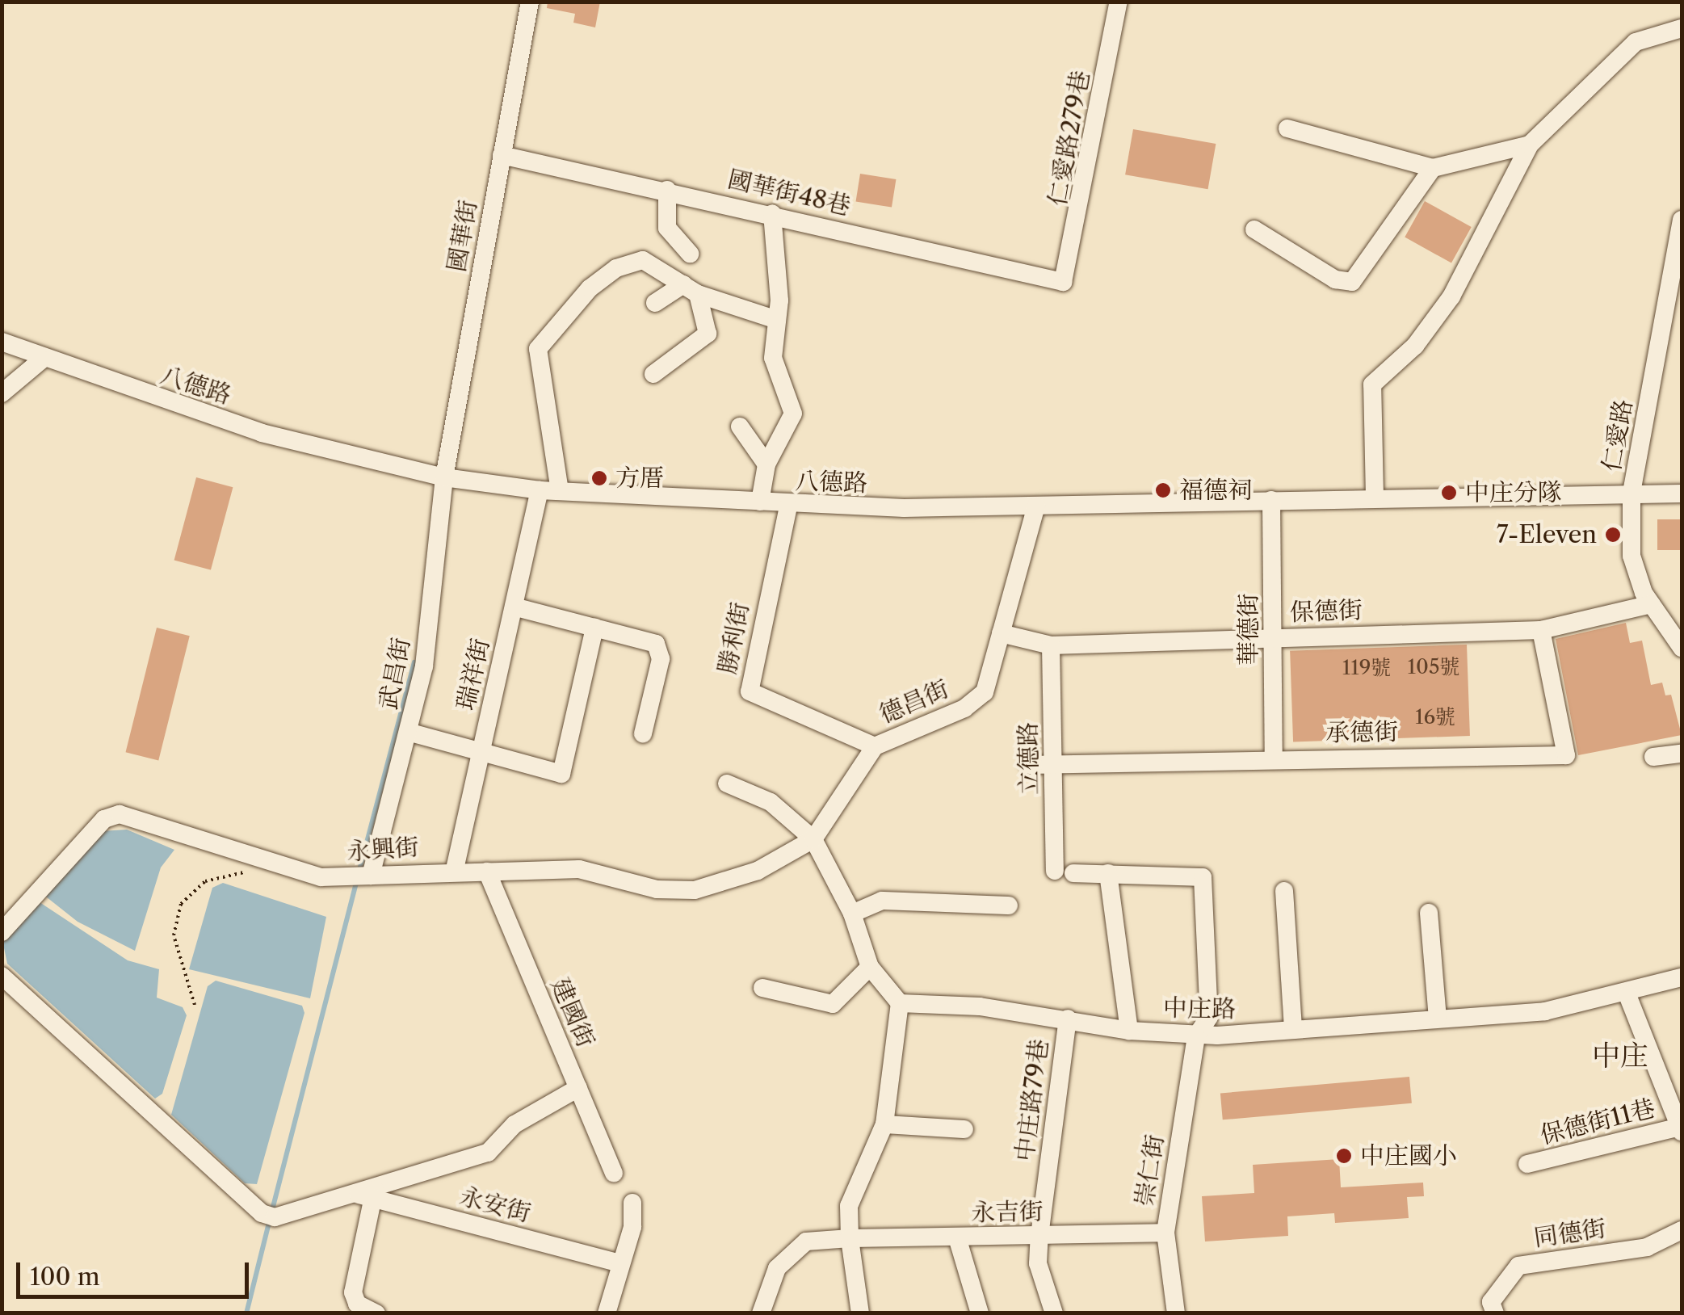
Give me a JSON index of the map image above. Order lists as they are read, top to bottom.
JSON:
{
  "streets": {
    "street": [
      "仁愛路279巷",
      "國華街48巷",
      "國華街",
      "八德路",
      "仁愛路",
      "保德街",
      "華德街",
      "勝利街",
      "武昌街",
      "瑞祥街",
      "德昌街",
      "承德街",
      "立德路",
      "永興街",
      "中庄路",
      "建國街",
      "中庄路79巷",
      "保德街11巷",
      "崇仁街",
      "永安街",
      "永吉街",
      "同德街"
    ]
  },
  "crossings": [
    ["仁愛路279巷", "國華街48巷"],
    ["國華街48巷", "國華街"],
    ["國華街", "八德路"],
    ["國華街", "武昌街"],
    ["八德路", "仁愛路"],
    ["八德路", "華德街"],
    ["八德路", "勝利街"],
    ["八德路", "武昌街"],
    ["八德路", "瑞祥街"],
    ["八德路", "德昌街"],
    ["仁愛路", "保德街"],
    ["保德街", "華德街"],
    ["保德街", "德昌街"],
    ["保德街", "承德街"],
    ["保德街", "立德路"],
    ["華德街", "承德街"],
    ["勝利街", "德昌街"],
    ["武昌街", "永興街"],
    ["瑞祥街", "永興街"],
    ["德昌街", "永興街"],
    ["承德街", "立德路"],
    ["立德路", "崇仁街"],
    ["永興街", "建國街"],
    ["中庄路", "中庄路79巷"],
    ["中庄路", "崇仁街"],
    ["中庄路79巷", "永吉街"],
    ["崇仁街", "永吉街"]
  ],
  "districts": ["中庄"],
  "places": [
    "方厝",
    "福德祠",
    "中庄分隊",
    "7-Eleven",
    "中庄國小"
  ],
  "house_numbers": ["105號", "119號", "16號"],
  "scale_bar": "100 m"
}
